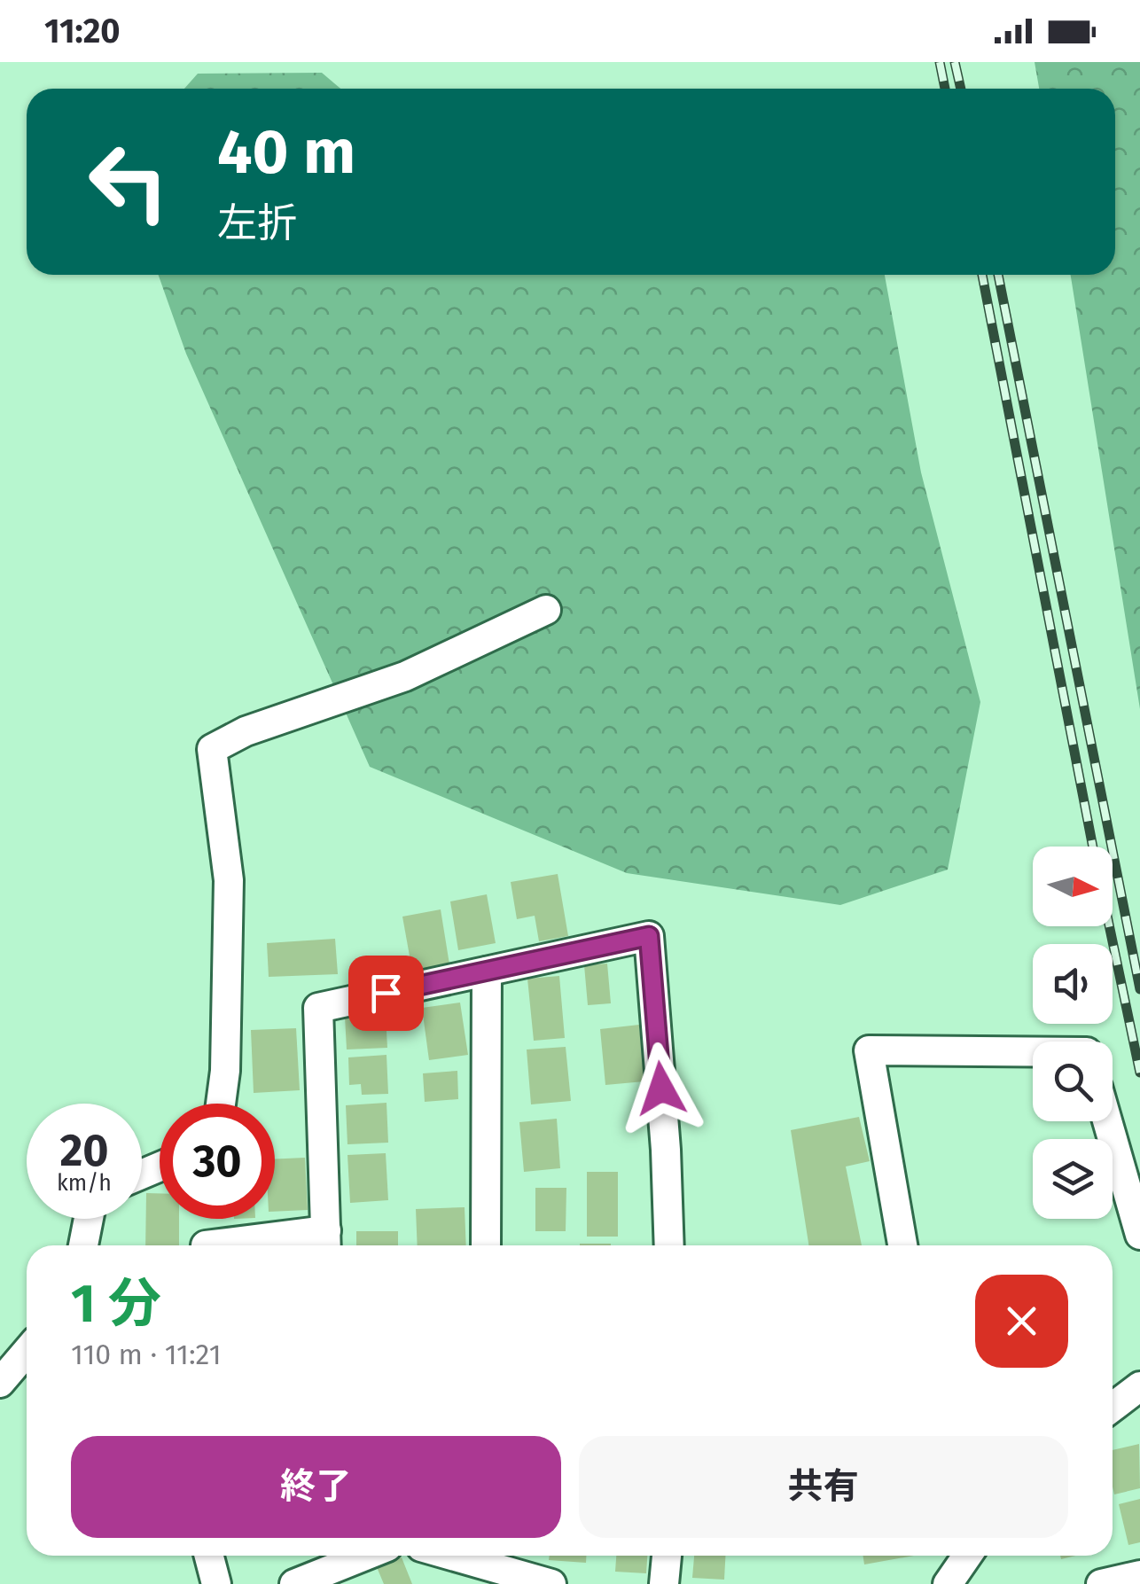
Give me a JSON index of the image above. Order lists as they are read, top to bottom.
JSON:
{
  "north": "right",
  "page": {
    "status": "11:20",
    "turn": ["40 m", "左折"],
    "speed": "20 km/h",
    "limit": "30",
    "heading": ["1 分", "110 m · 11:21"],
    "buttons": ["終了", "共有"]
  }
}
